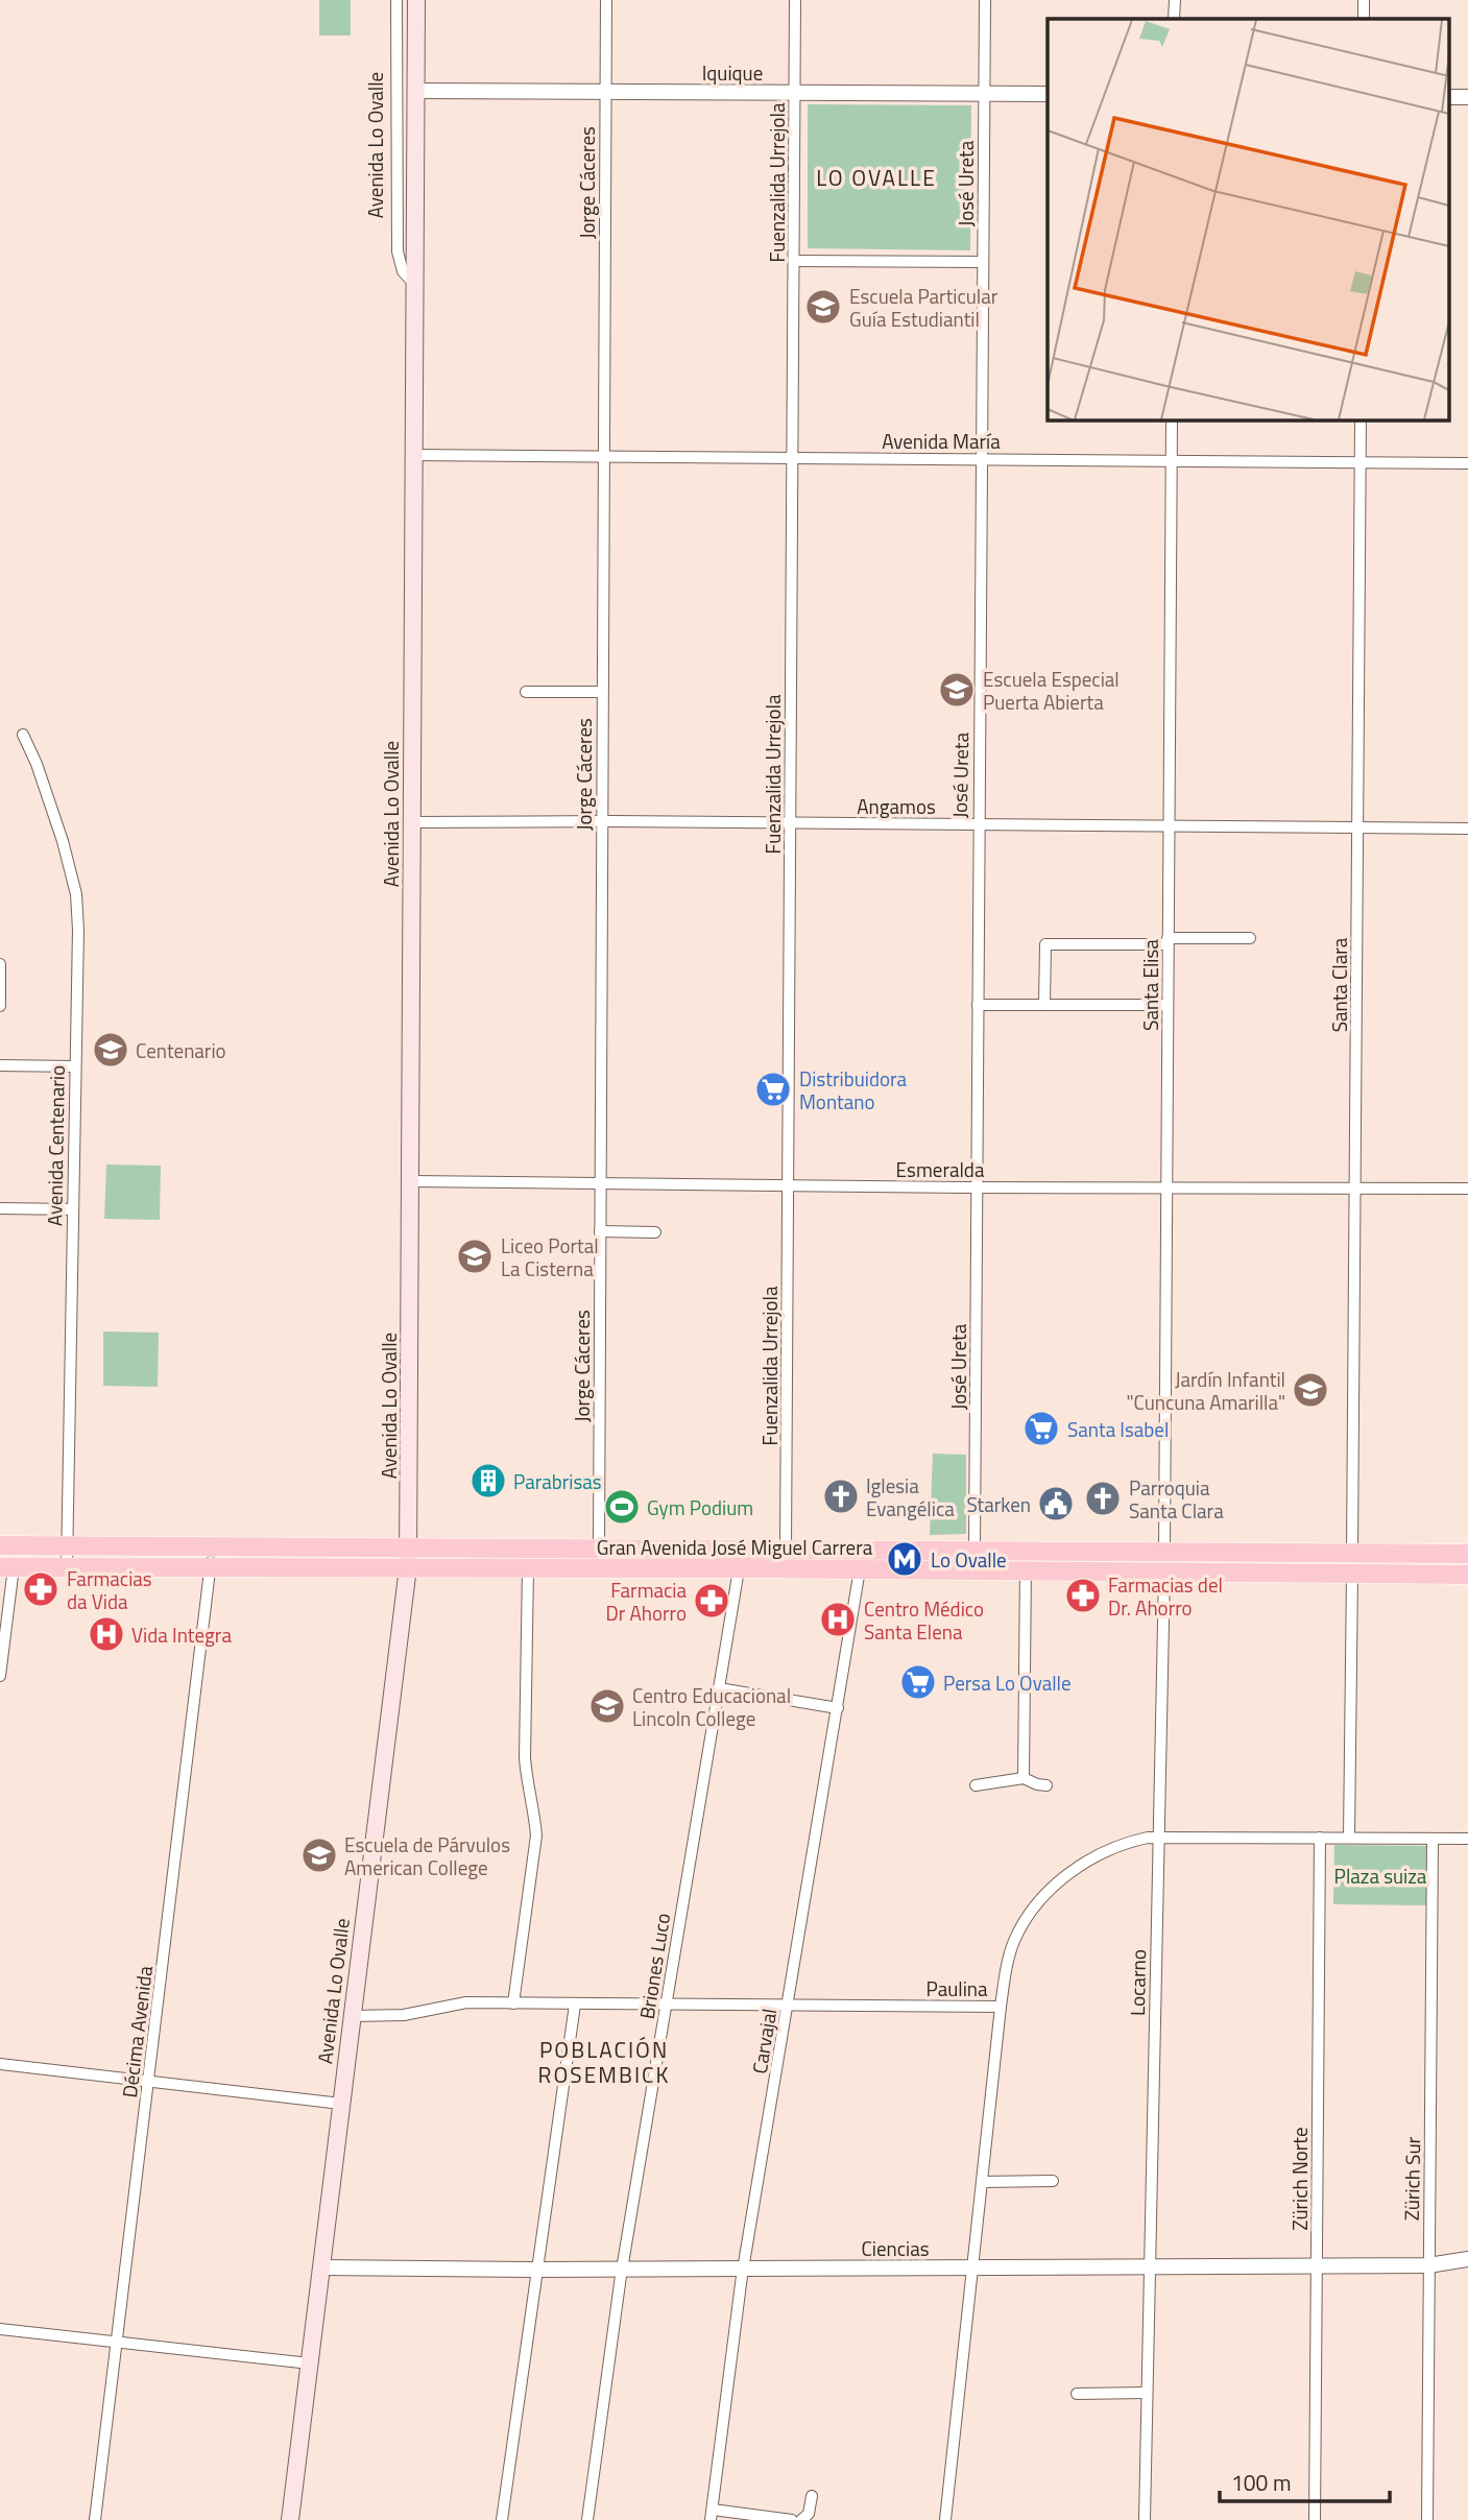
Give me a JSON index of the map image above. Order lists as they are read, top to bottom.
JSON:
{
  "streets": {
    "main road": ["Avenida Lo Ovalle", "Gran Avenida José Miguel Carrera"],
    "street": [
      "Iquique",
      "Jorge Cáceres",
      "Fuenzalida Urrejola",
      "José Ureta",
      "Avenida María",
      "Angamos",
      "Santa Elisa",
      "Santa Clara",
      "Avenida Centenario",
      "Esmeralda",
      "Briones Luco",
      "Locarno",
      "Paulina",
      "Décima Avenida",
      "Carvajal",
      "Zürich Norte",
      "Zürich Sur",
      "Ciencias"
    ]
  },
  "crossings": [
    ["Iquique", "Avenida Lo Ovalle"],
    ["Iquique", "Jorge Cáceres"],
    ["Iquique", "Fuenzalida Urrejola"],
    ["Iquique", "José Ureta"],
    ["Avenida Lo Ovalle", "Avenida María"],
    ["Avenida Lo Ovalle", "Angamos"],
    ["Avenida Lo Ovalle", "Esmeralda"],
    ["Avenida Lo Ovalle", "Gran Avenida José Miguel Carrera"],
    ["Avenida Lo Ovalle", "Paulina"],
    ["Avenida Lo Ovalle", "Ciencias"],
    ["Jorge Cáceres", "Avenida María"],
    ["Jorge Cáceres", "Angamos"],
    ["Jorge Cáceres", "Esmeralda"],
    ["Jorge Cáceres", "Gran Avenida José Miguel Carrera"],
    ["Fuenzalida Urrejola", "Avenida María"],
    ["Fuenzalida Urrejola", "Angamos"],
    ["Fuenzalida Urrejola", "Esmeralda"],
    ["Fuenzalida Urrejola", "Gran Avenida José Miguel Carrera"],
    ["José Ureta", "Avenida María"],
    ["José Ureta", "Angamos"],
    ["José Ureta", "Esmeralda"],
    ["José Ureta", "Gran Avenida José Miguel Carrera"],
    ["Avenida María", "Santa Elisa"],
    ["Avenida María", "Santa Clara"],
    ["Angamos", "Santa Elisa"],
    ["Angamos", "Santa Clara"],
    ["Santa Elisa", "Esmeralda"],
    ["Santa Elisa", "Gran Avenida José Miguel Carrera"],
    ["Santa Clara", "Esmeralda"],
    ["Santa Clara", "Gran Avenida José Miguel Carrera"],
    ["Avenida Centenario", "Gran Avenida José Miguel Carrera"],
    ["Gran Avenida José Miguel Carrera", "Briones Luco"],
    ["Gran Avenida José Miguel Carrera", "Locarno"],
    ["Gran Avenida José Miguel Carrera", "Décima Avenida"],
    ["Gran Avenida José Miguel Carrera", "Carvajal"],
    ["Briones Luco", "Paulina"],
    ["Briones Luco", "Ciencias"],
    ["Locarno", "Paulina"],
    ["Locarno", "Ciencias"],
    ["Paulina", "Carvajal"],
    ["Paulina", "Zürich Norte"],
    ["Paulina", "Zürich Sur"],
    ["Carvajal", "Ciencias"],
    ["Zürich Norte", "Ciencias"],
    ["Zürich Sur", "Ciencias"]
  ],
  "districts": ["LO OVALLE", "POBLACIÓN ROSEMBICK"],
  "parks": ["Plaza suiza"],
  "places": {
    "school or university": [
      "Escuela Particular Guía Estudiantil",
      "Escuela Especial Puerta Abierta",
      "Centenario",
      "Liceo Portal La Cisterna",
      "Jardín Infantil \"Cuncuna Amarilla\"",
      "Centro Educacional Lincoln College",
      "Escuela de Párvulos American College"
    ],
    "supermarket": ["Distribuidora Montano", "Santa Isabel", "Persa Lo Ovalle"],
    "building": ["Parabrisas"],
    "church": ["Iglesia Evangélica", "Parroquia Santa Clara"],
    "public building": ["Starken"],
    "sports": ["Gym Podium"],
    "metro station": ["Lo Ovalle"],
    "pharmacy": ["Farmacias da Vida", "Farmacias del Dr. Ahorro", "Farmacia Dr Ahorro"],
    "hospital": ["Centro Médico Santa Elena", "Vida Integra"]
  },
  "scale_bar": "100 m"
}
